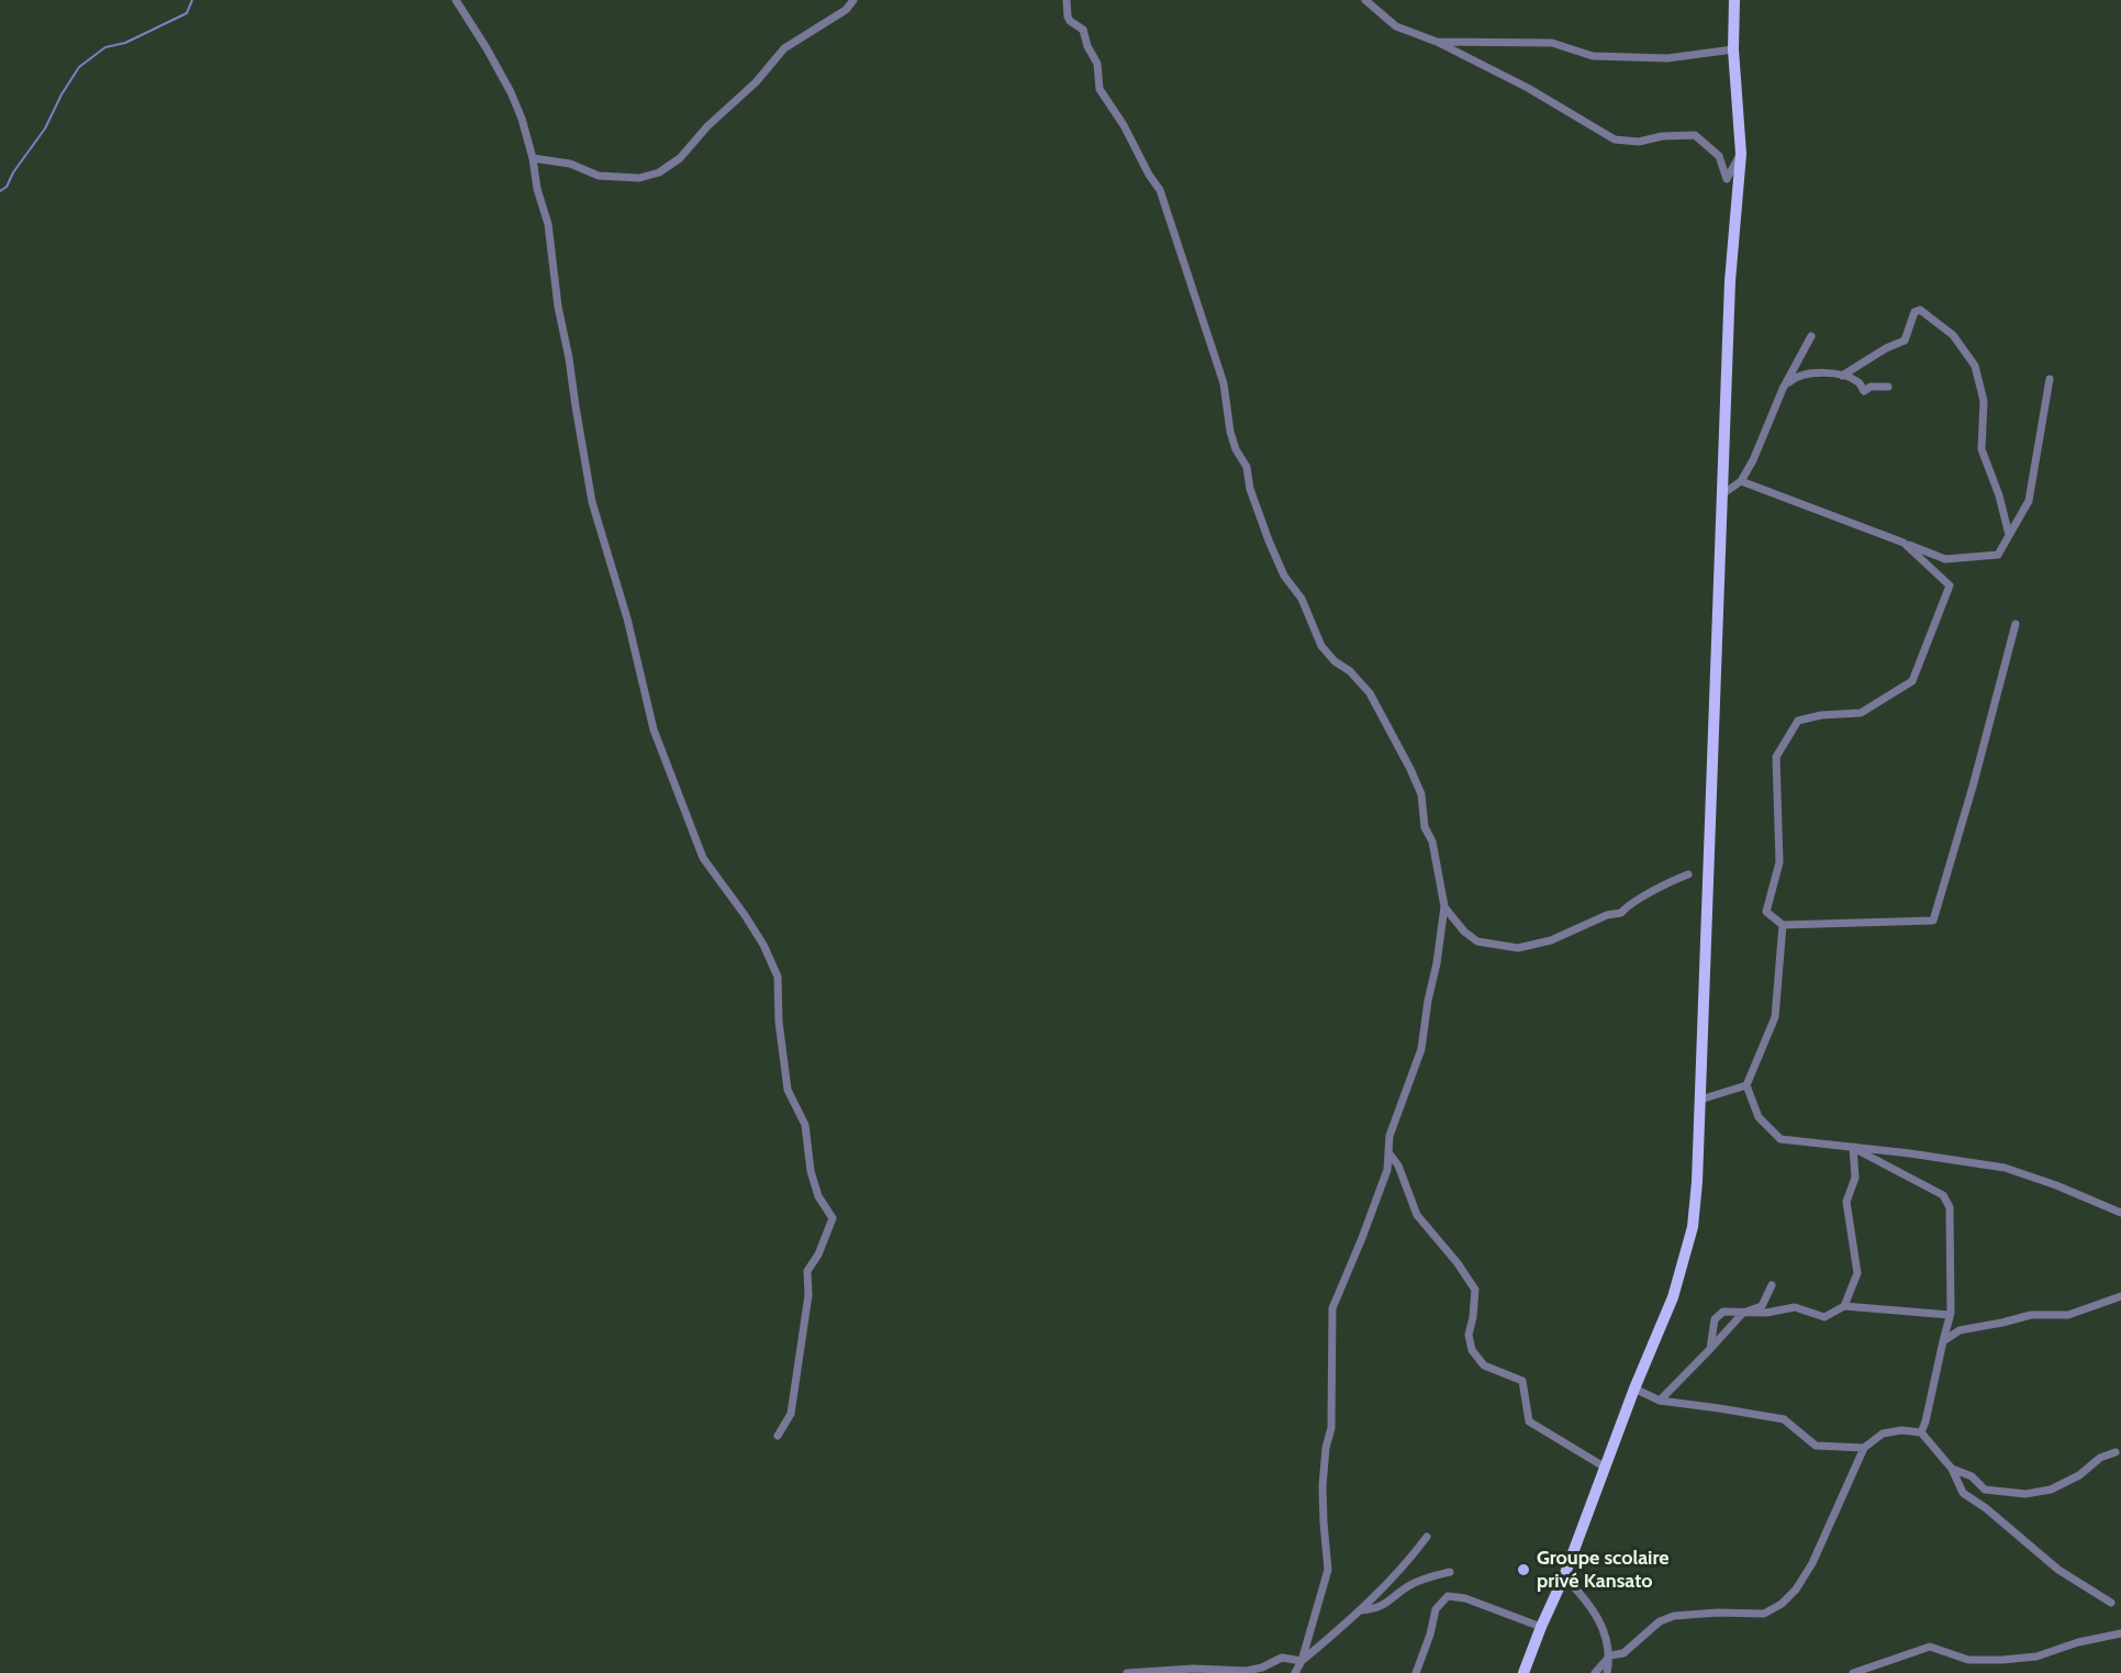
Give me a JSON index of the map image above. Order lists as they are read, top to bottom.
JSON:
{
  "places": ["Groupe scolaire privé Kansato"]
}
